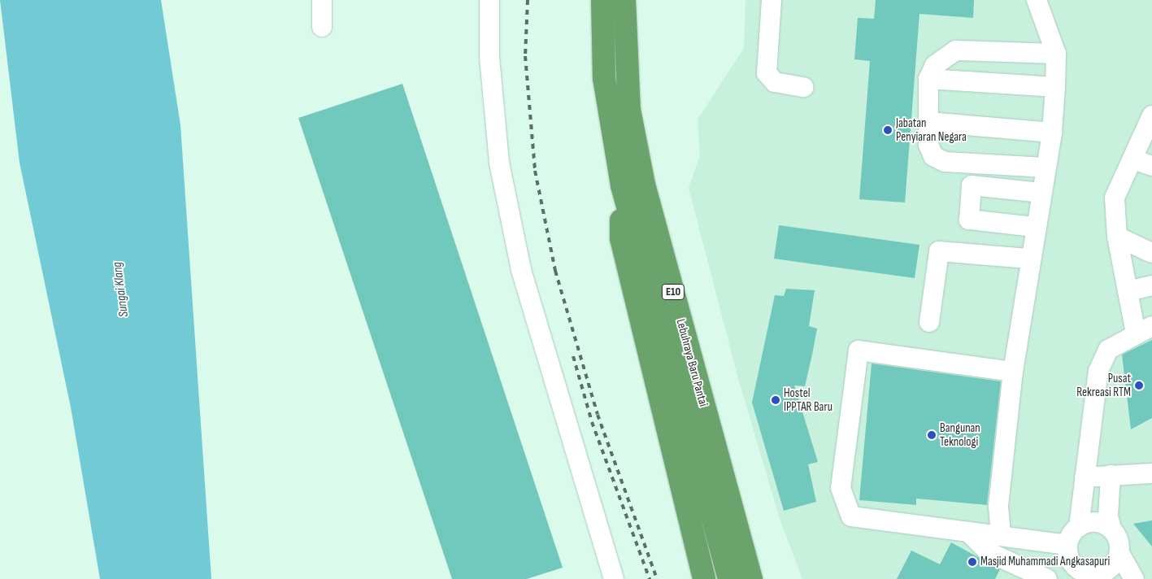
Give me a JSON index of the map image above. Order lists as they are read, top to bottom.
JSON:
{
  "streets": {
    "highway": ["E10", "Lebuhraya Baru Pantai"]
  },
  "water": ["Sungai Klang"],
  "places": [
    "Jabatan Penyiaran Negara",
    "Pusat Rekreasi RTM",
    "Hostel IPPTAR Baru",
    "Bangunan Teknologi",
    "Masjid Muhammadi Angkasapuri"
  ]
}
